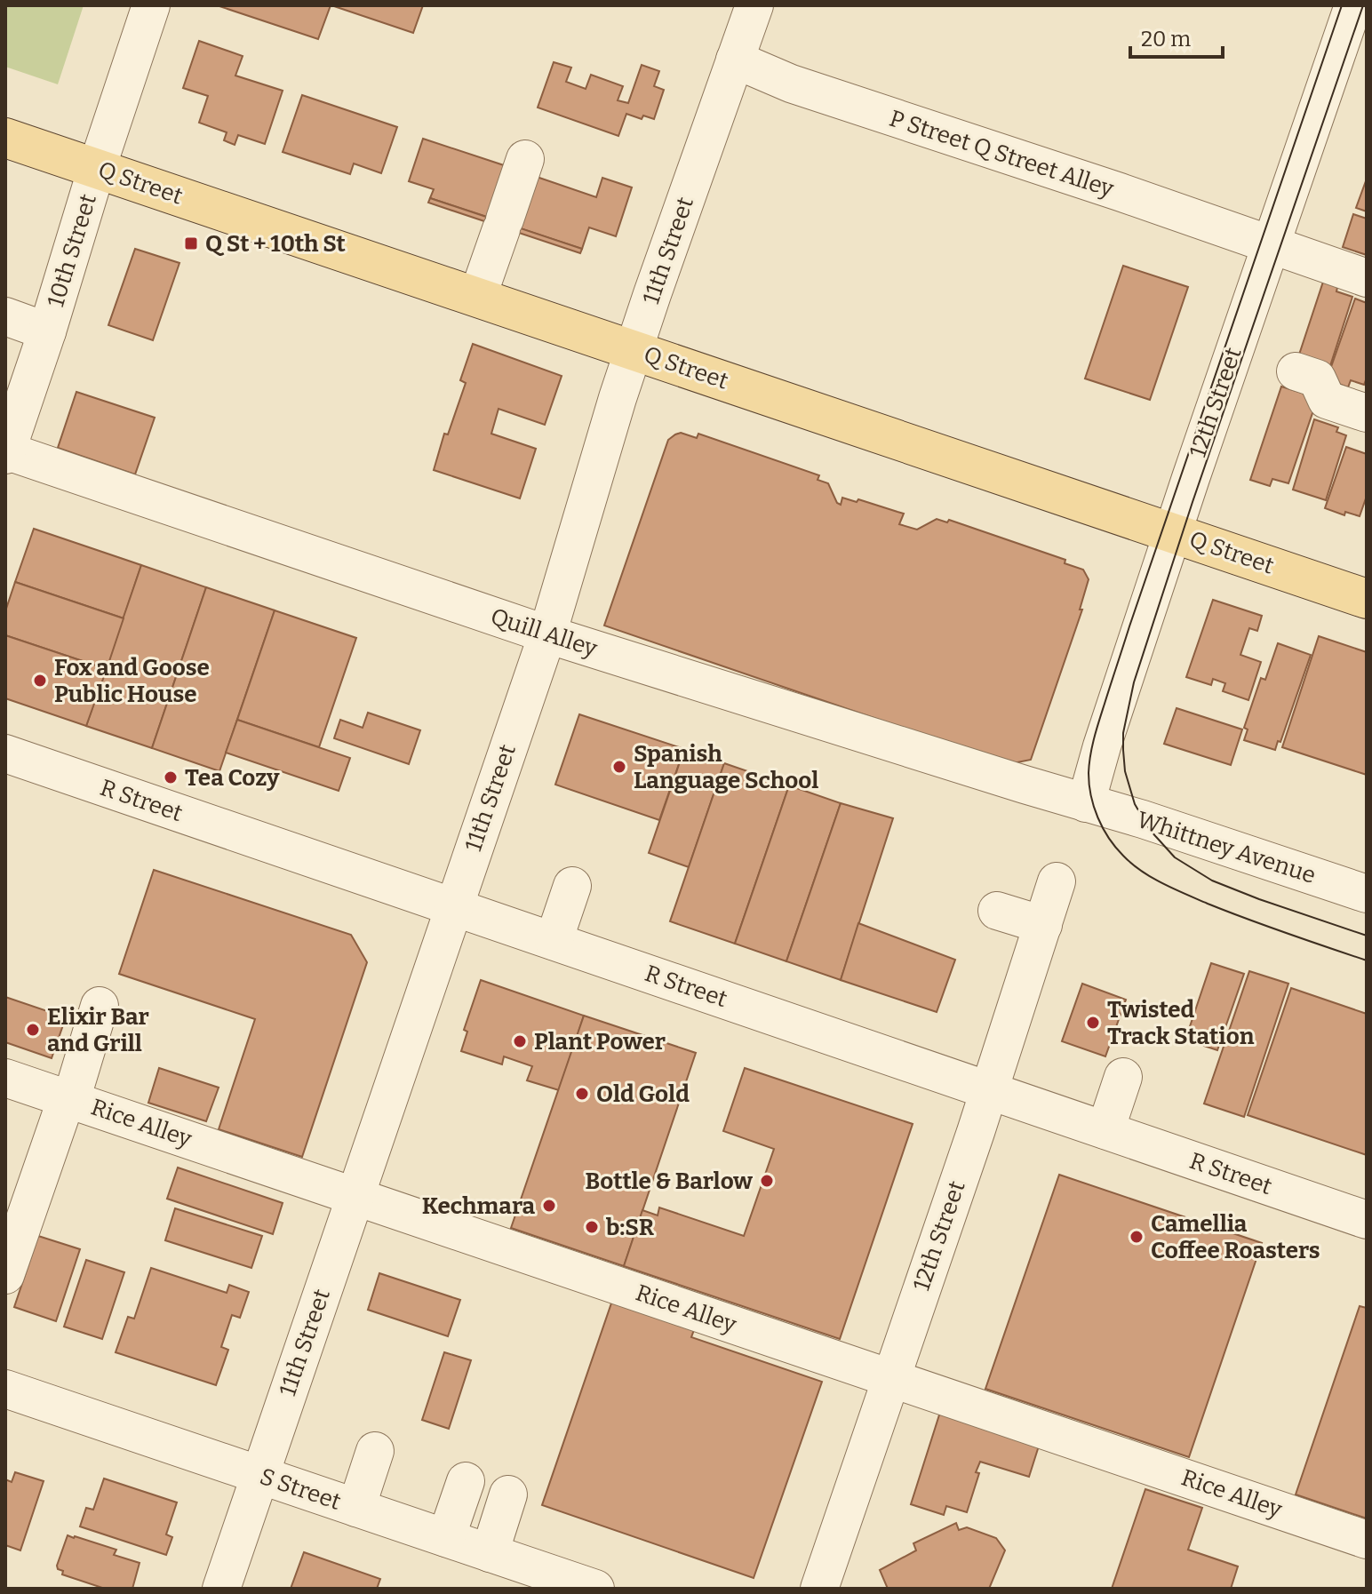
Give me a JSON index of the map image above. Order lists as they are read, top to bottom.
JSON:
{
  "streets": {
    "main road": ["Q Street"],
    "street": [
      "P Street Q Street Alley",
      "10th Street",
      "11th Street",
      "12th Street",
      "Quill Alley",
      "R Street",
      "Whittney Avenue",
      "Rice Alley",
      "S Street"
    ]
  },
  "crossings": [
    ["P Street Q Street Alley", "11th Street"],
    ["P Street Q Street Alley", "12th Street"],
    ["Q Street", "10th Street"],
    ["Q Street", "11th Street"],
    ["Q Street", "12th Street"],
    ["10th Street", "Quill Alley"],
    ["11th Street", "Quill Alley"],
    ["11th Street", "R Street"],
    ["11th Street", "Rice Alley"],
    ["11th Street", "S Street"],
    ["12th Street", "Quill Alley"],
    ["12th Street", "R Street"],
    ["12th Street", "Whittney Avenue"],
    ["12th Street", "Rice Alley"],
    ["Quill Alley", "Whittney Avenue"]
  ],
  "places": {
    "transit": ["Q St + 10th St"],
    "other": [
      "Fox and Goose Public House",
      "Spanish Language School",
      "Tea Cozy",
      "Twisted Track Station",
      "Elixir Bar and Grill",
      "Plant Power",
      "Old Gold",
      "Bottle & Barlow",
      "Kechmara",
      "b:SR",
      "Camellia Coffee Roasters"
    ]
  },
  "scale_bar": "20 m"
}
